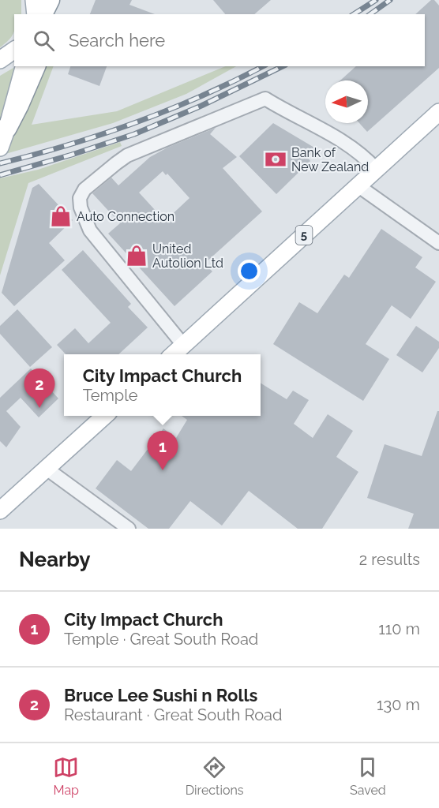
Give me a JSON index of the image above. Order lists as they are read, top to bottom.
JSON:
{
  "streets": {
    "main road": ["5"]
  },
  "places": {
    "bank": ["Bank of New Zealand"],
    "shop": ["Auto Connection", "United Autolion Ltd"]
  },
  "north": "left",
  "page": {
    "search": "Search here",
    "popup": ["City Impact Church", "Temple"],
    "pins": ["2", "1"],
    "heading": ["Nearby", "2 results"],
    "list": [
      {
        "mark": "1",
        "name": "City Impact Church",
        "note": "Temple · Great South Road",
        "value": "110 m"
      },
      {
        "mark": "2",
        "name": "Bruce Lee Sushi n Rolls",
        "note": "Restaurant · Great South Road",
        "value": "130 m"
      }
    ],
    "nav": ["Map", "Directions", "Saved"]
  }
}
